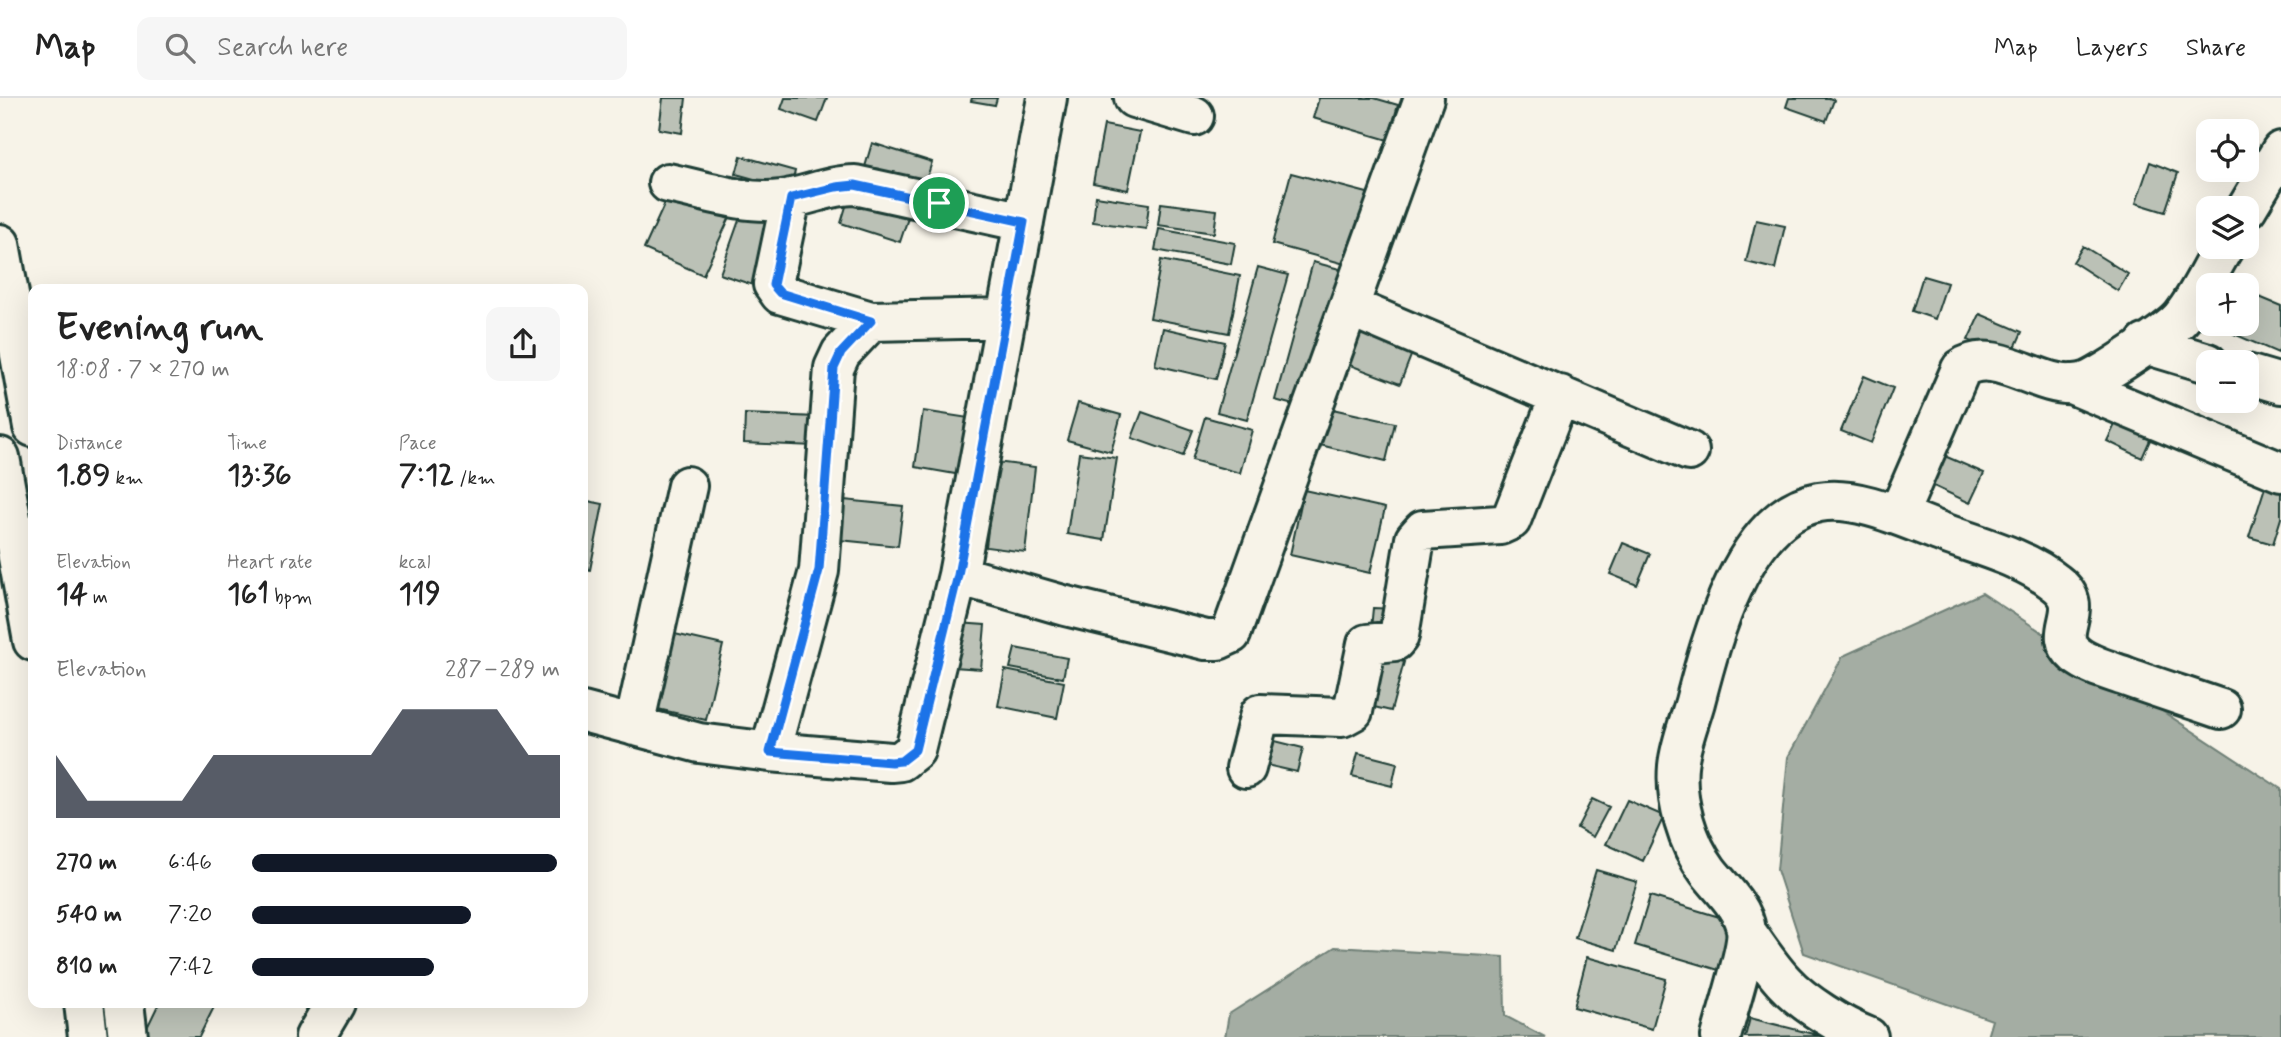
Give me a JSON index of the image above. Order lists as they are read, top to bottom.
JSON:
{
  "page": {
    "header": "Map",
    "search": "Search here",
    "nav": ["Map", "Layers", "Share"],
    "map_buttons": ["+", "−"],
    "heading": ["Evening run", "18:08 · 7 × 270 m"],
    "stats": [
      ["Distance", "1.89 km"],
      ["Time", "13:36"],
      ["Pace", "7:12 /km"],
      ["Elevation", "14 m"],
      ["Heart rate", "161 bpm"],
      ["kcal", "119"]
    ],
    "chart": ["Elevation", "287–289 m"],
    "list": [
      {
        "name": "270 m",
        "note": "6:46"
      },
      {
        "name": "540 m",
        "note": "7:20"
      },
      {
        "name": "810 m",
        "note": "7:42"
      }
    ]
  }
}
